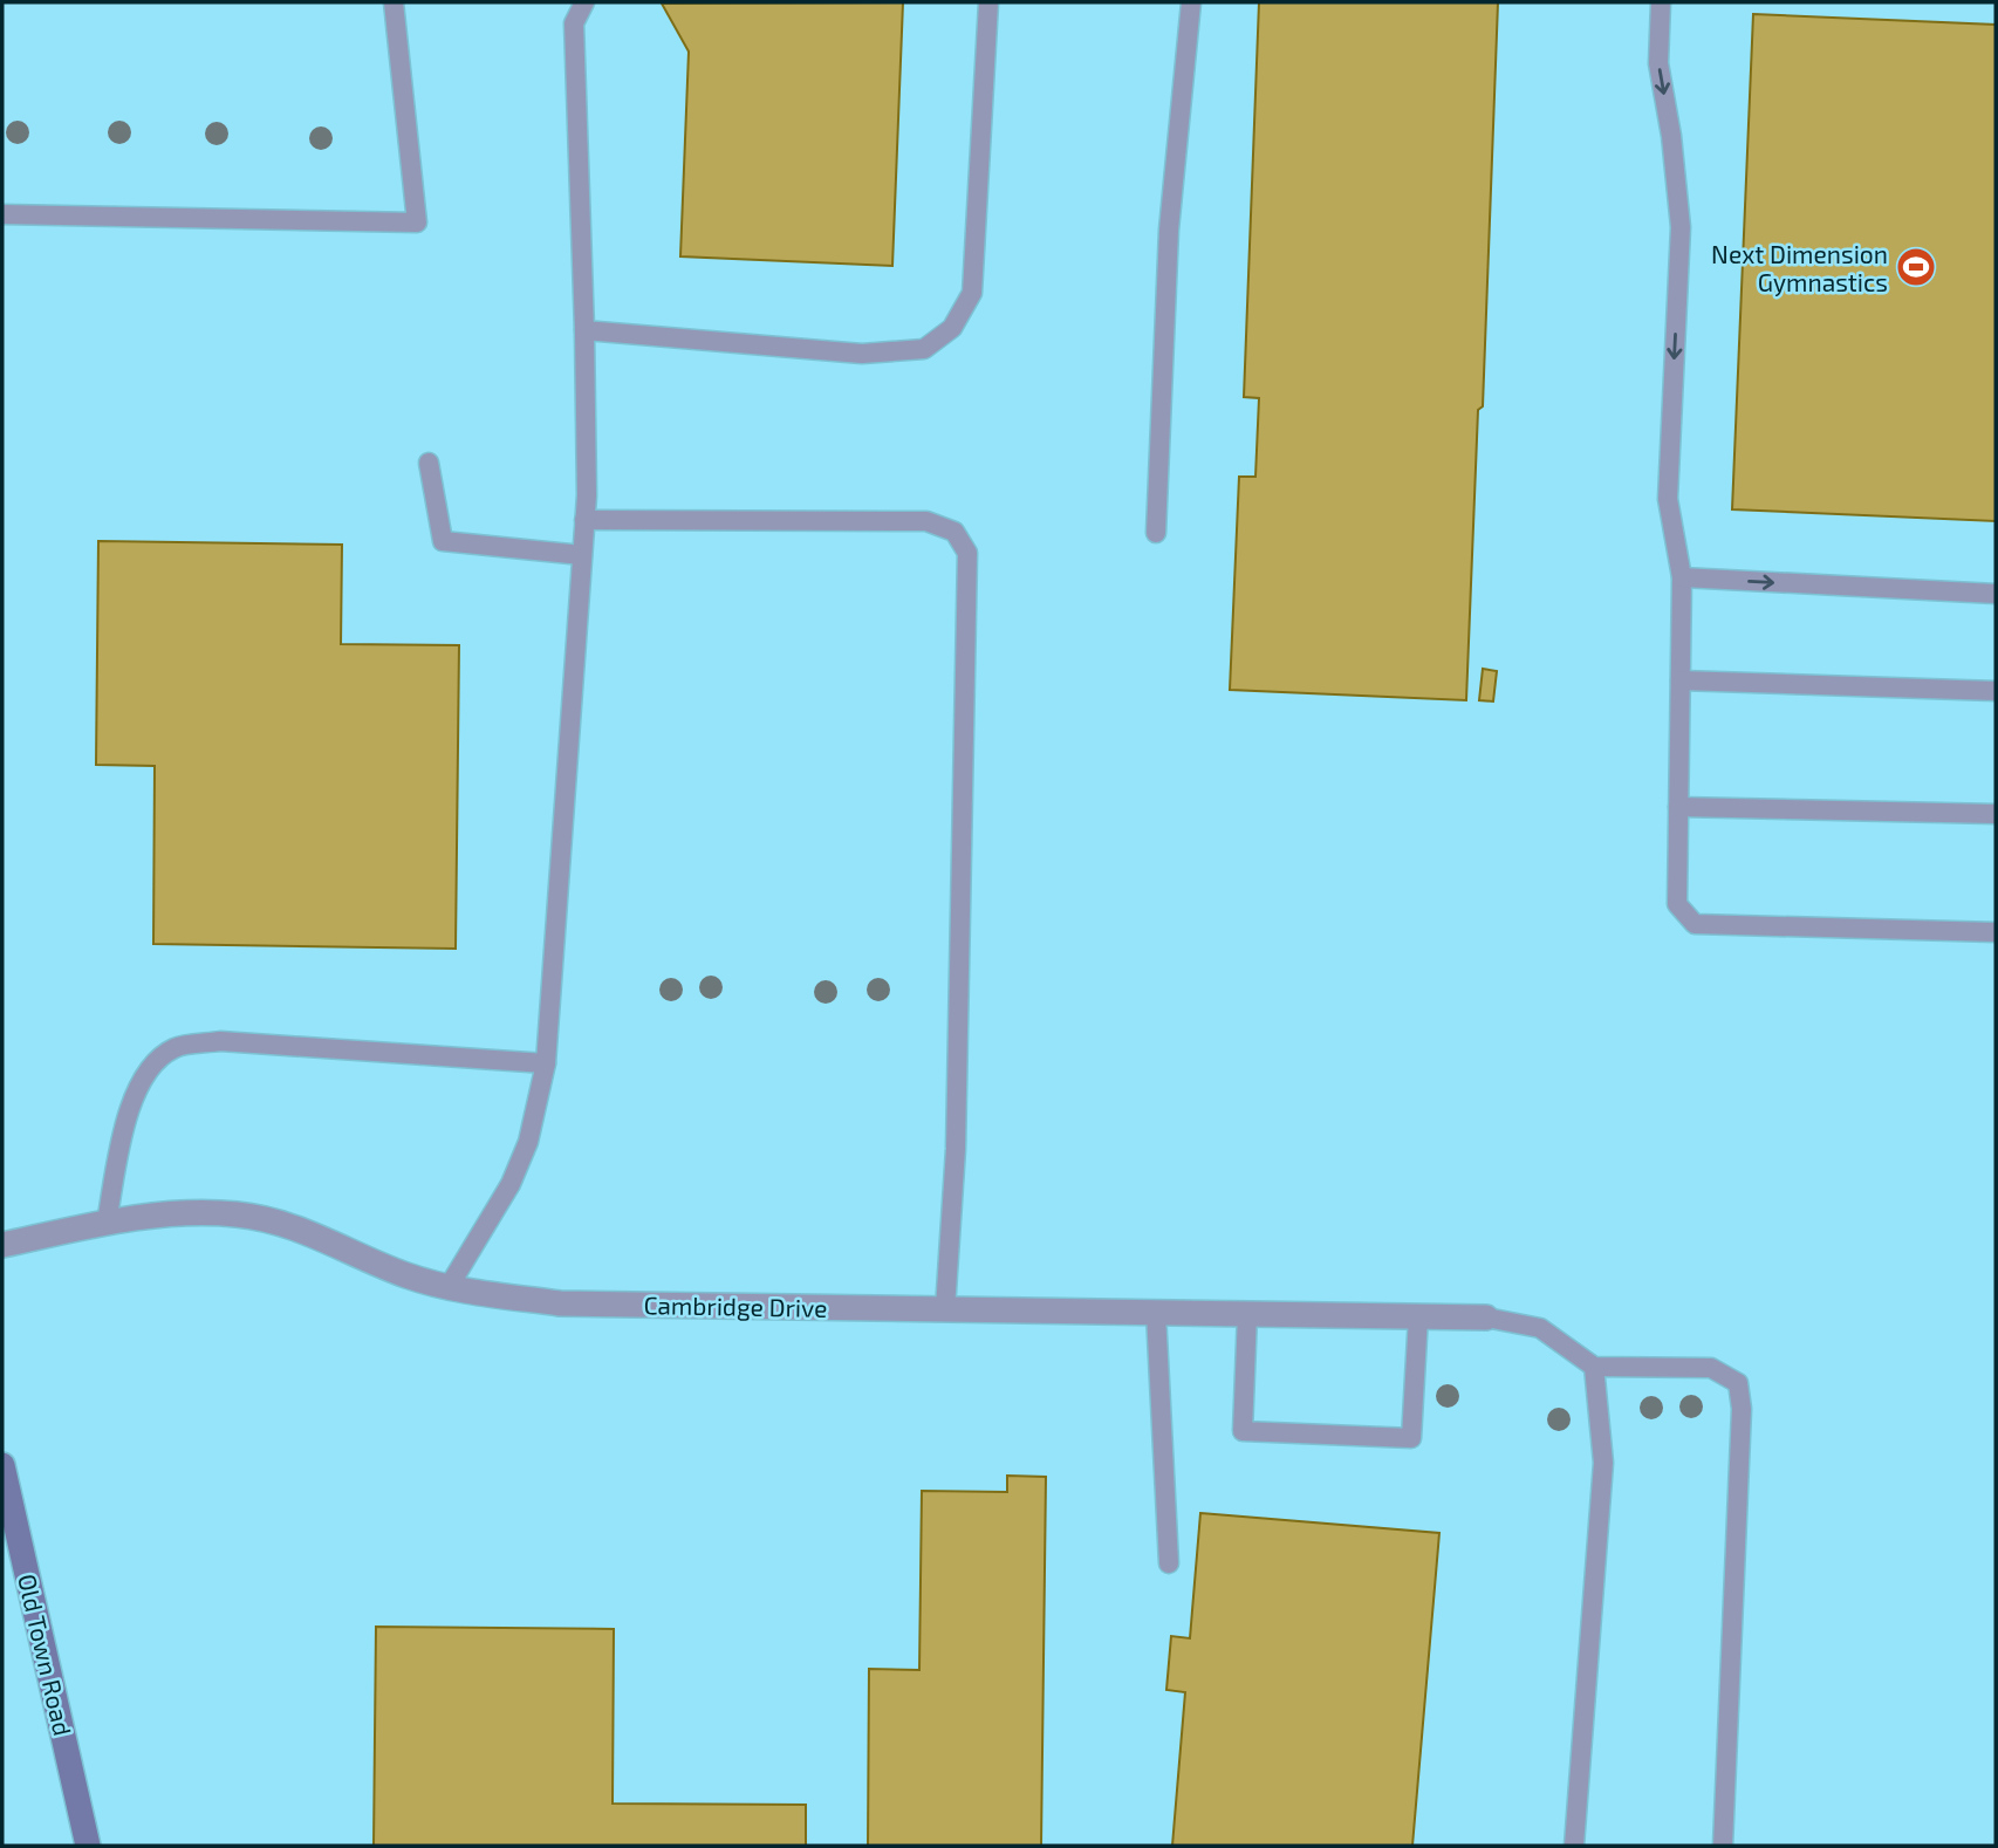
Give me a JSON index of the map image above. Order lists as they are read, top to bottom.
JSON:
{
  "streets": {
    "main road": ["Old Town Road"],
    "street": ["Cambridge Drive"]
  },
  "places": {
    "sports": ["Next Dimension Gymnastics"]
  }
}
